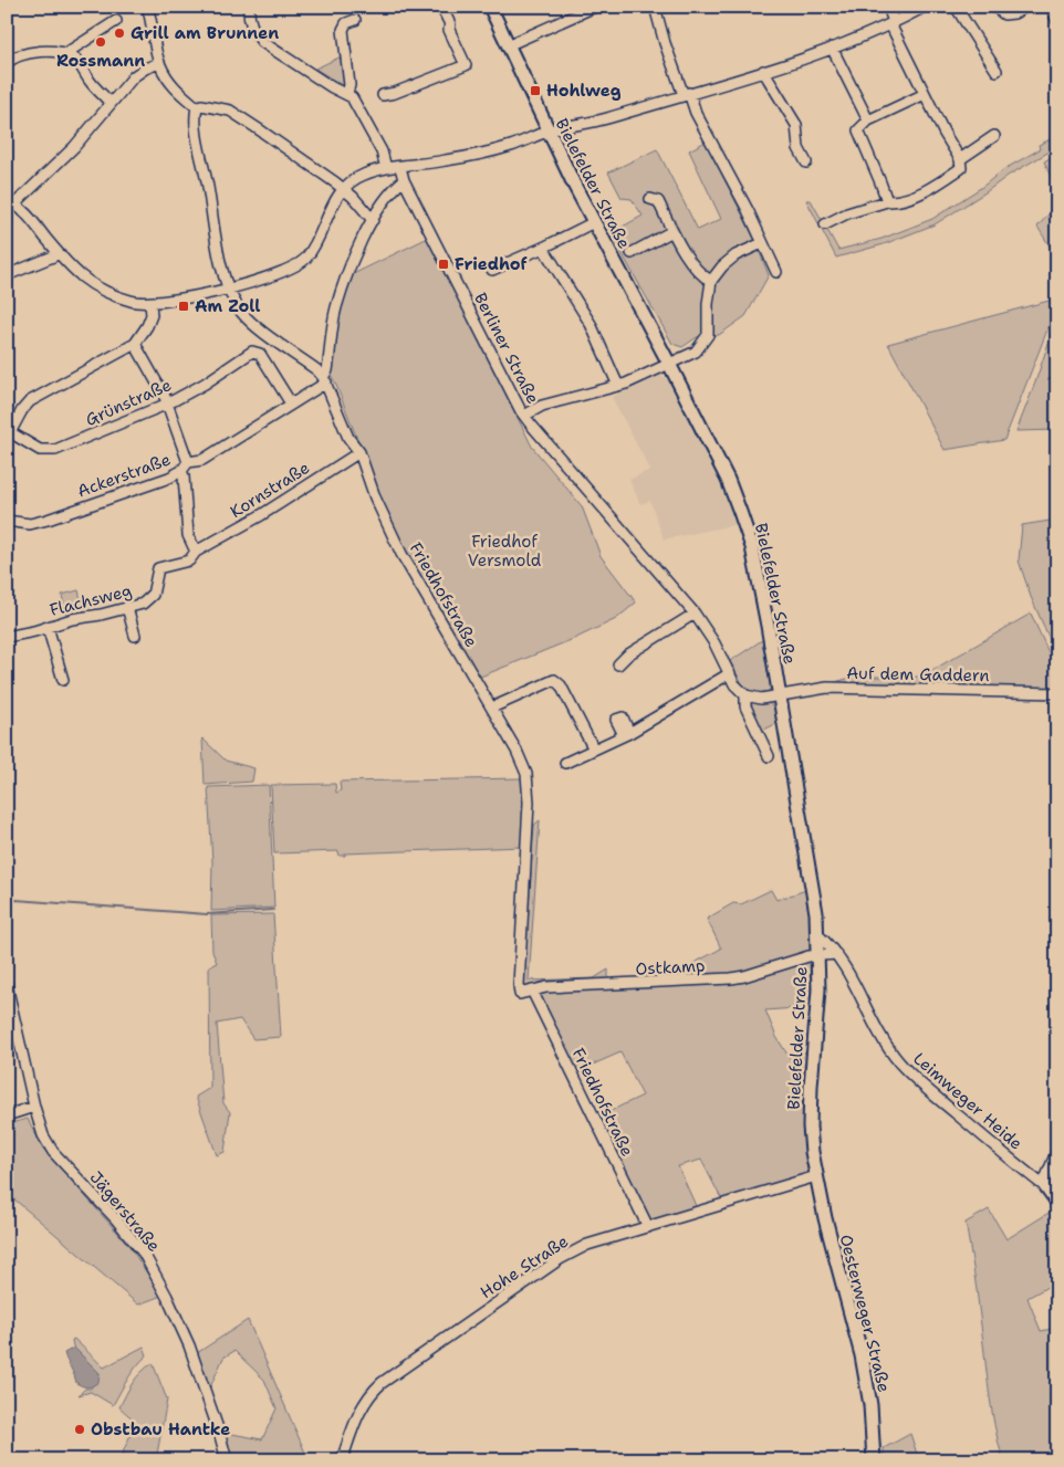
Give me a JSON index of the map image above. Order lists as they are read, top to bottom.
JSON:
{
  "streets": {
    "main road": ["Bielefelder Straße", "Oesterweger Straße"],
    "street": [
      "Berliner Straße",
      "Grünstraße",
      "Ackerstraße",
      "Kornstraße",
      "Friedhofstraße",
      "Flachsweg",
      "Auf dem Gaddern",
      "Ostkamp",
      "Leimweger Heide",
      "Jägerstraße",
      "Hohe Straße"
    ]
  },
  "crossings": [
    ["Bielefelder Straße", "Auf dem Gaddern"],
    ["Bielefelder Straße", "Ostkamp"],
    ["Bielefelder Straße", "Leimweger Heide"],
    ["Bielefelder Straße", "Hohe Straße"],
    ["Bielefelder Straße", "Oesterweger Straße"],
    ["Grünstraße", "Ackerstraße"],
    ["Ackerstraße", "Friedhofstraße"],
    ["Kornstraße", "Friedhofstraße"],
    ["Kornstraße", "Flachsweg"],
    ["Friedhofstraße", "Ostkamp"],
    ["Friedhofstraße", "Hohe Straße"],
    ["Hohe Straße", "Oesterweger Straße"]
  ],
  "parks": ["Friedhof Versmold"],
  "places": {
    "other": ["Grill am Brunnen", "Rossmann", "Obstbau Hantke"],
    "transit": ["Hohlweg", "Friedhof", "Am Zoll"]
  }
}
